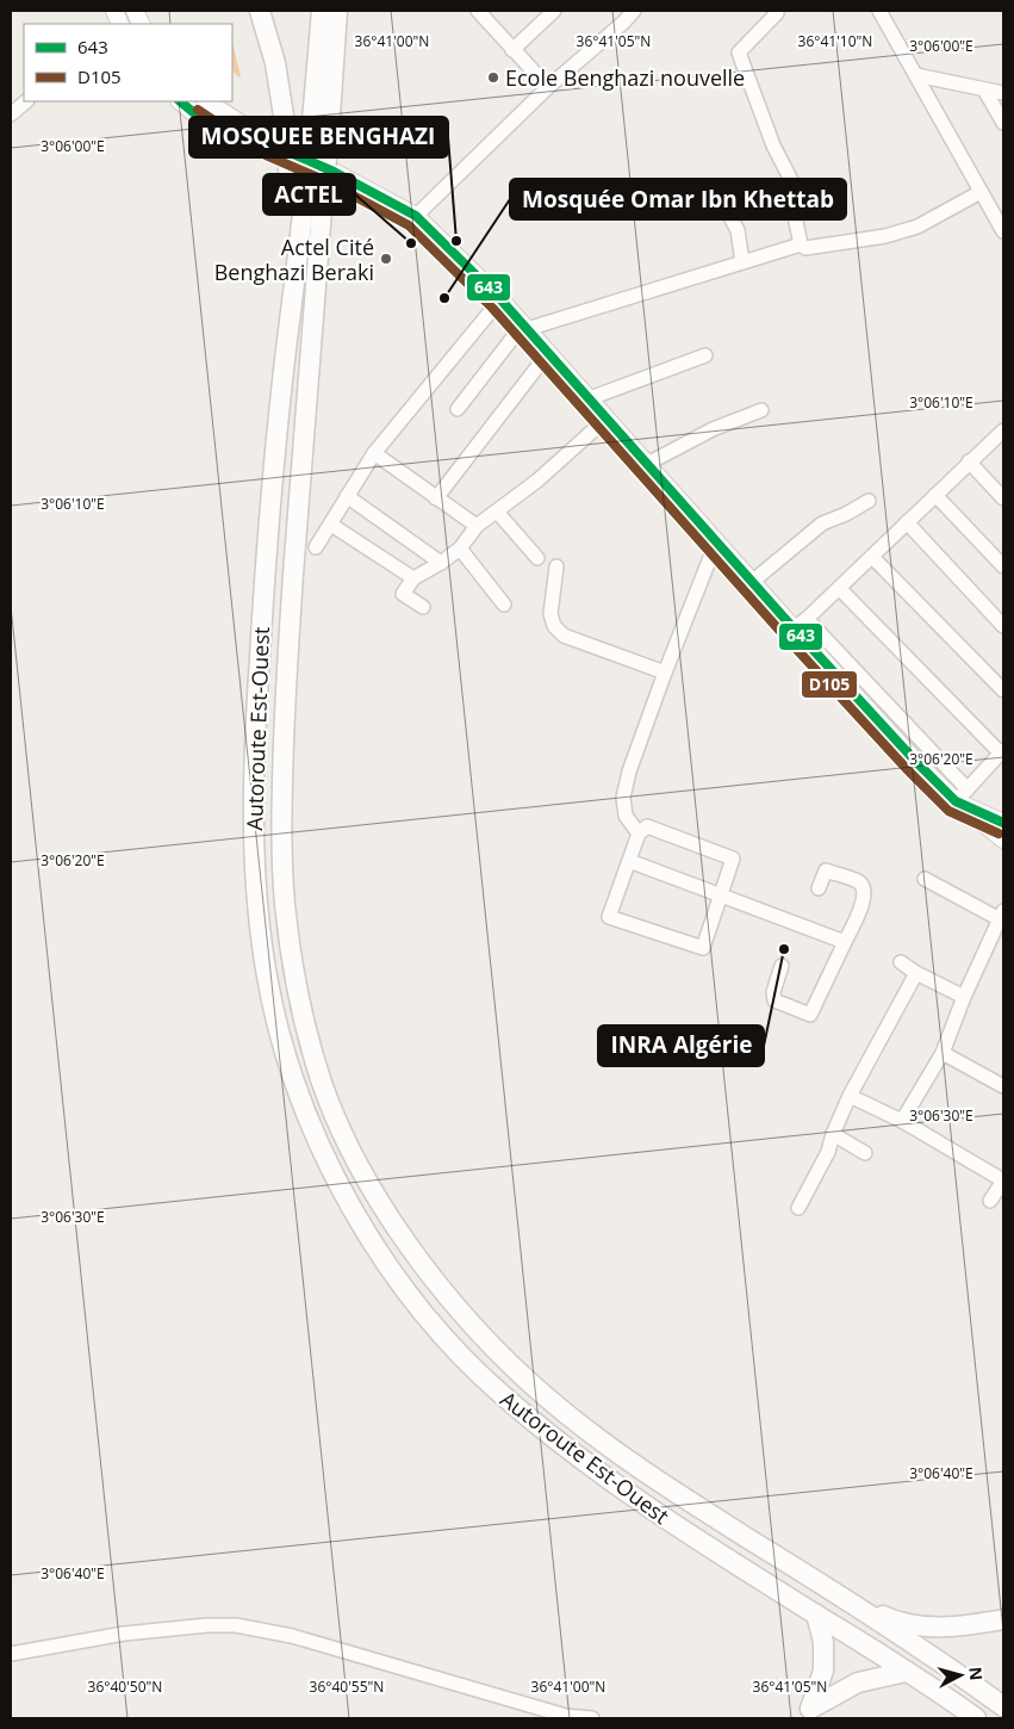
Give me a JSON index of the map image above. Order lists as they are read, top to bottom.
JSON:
{
  "streets": {
    "highway": ["Autoroute Est-Ouest"]
  },
  "places": [
    "Ecole Benghazi nouvelle",
    "MOSQUEE BENGHAZI",
    "ACTEL",
    "Actel Cité Benghazi Beraki",
    "Mosquée Omar Ibn Khettab",
    "INRA Algérie"
  ],
  "lines": ["transit line 643", "transit line D105"],
  "legend": ["643", "D105"],
  "north": "right",
  "coordinates": [
    "36°41'00\"N",
    "36°41'05\"N",
    "36°41'10\"N",
    "3°06'00\"E",
    "3°06'10\"E",
    "3°06'20\"E",
    "3°06'30\"E",
    "3°06'40\"E",
    "36°40'50\"N",
    "36°40'55\"N"
  ]
}
